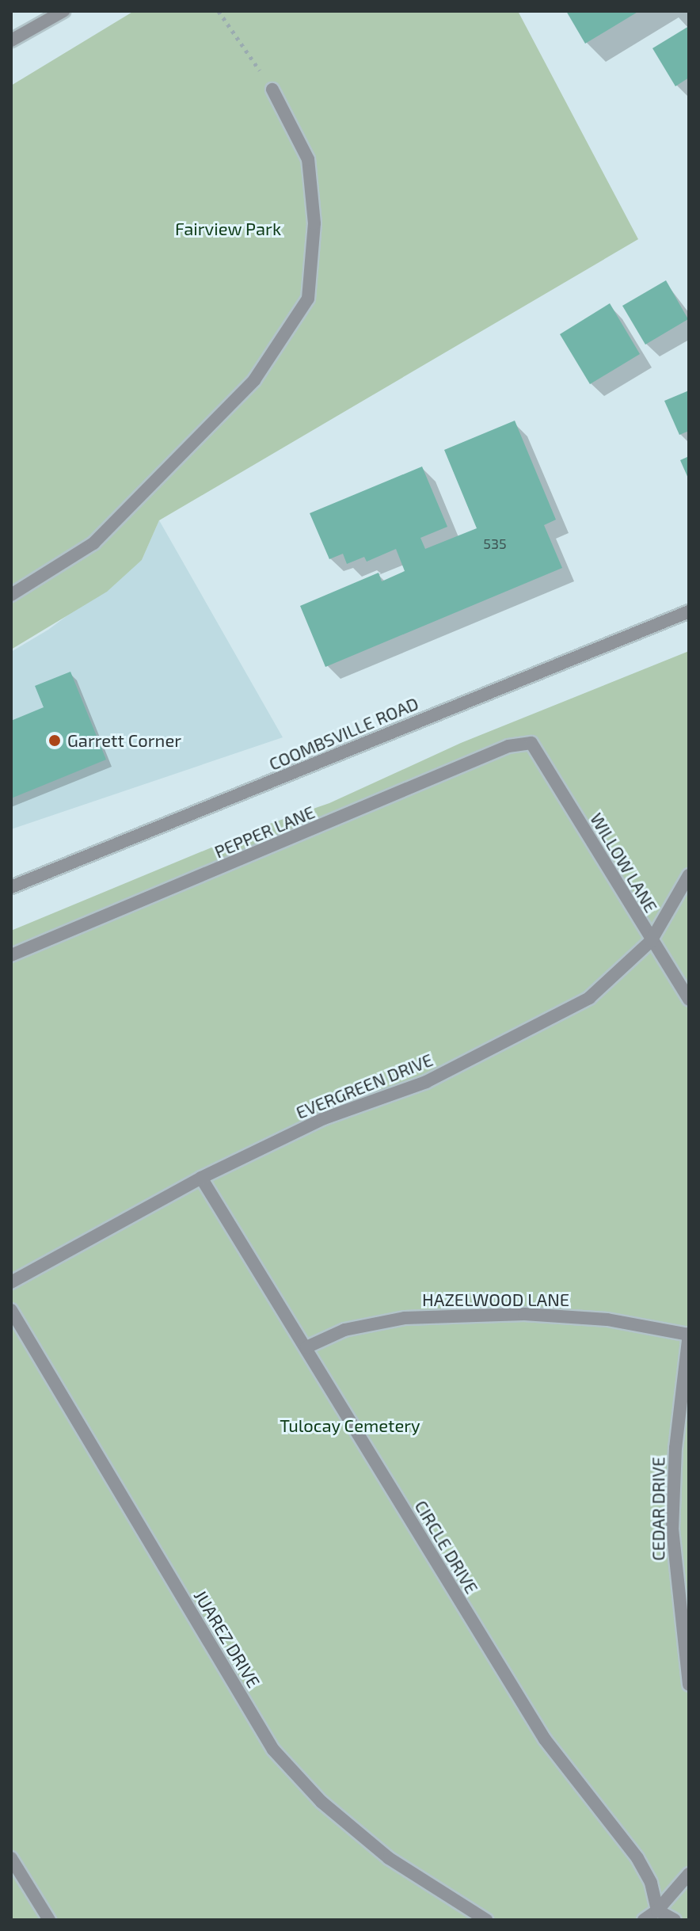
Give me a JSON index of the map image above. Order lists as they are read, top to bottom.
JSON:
{
  "streets": {
    "street": [
      "COOMBSVILLE ROAD",
      "PEPPER LANE",
      "WILLOW LANE",
      "EVERGREEN DRIVE",
      "HAZELWOOD LANE",
      "CEDAR DRIVE",
      "CIRCLE DRIVE",
      "JUAREZ DRIVE"
    ]
  },
  "crossings": [
    ["PEPPER LANE", "WILLOW LANE"],
    ["WILLOW LANE", "EVERGREEN DRIVE"],
    ["EVERGREEN DRIVE", "CIRCLE DRIVE"],
    ["HAZELWOOD LANE", "CEDAR DRIVE"],
    ["HAZELWOOD LANE", "CIRCLE DRIVE"]
  ],
  "parks": ["Fairview Park", "Tulocay Cemetery"],
  "places": ["Garrett Corner"],
  "house_numbers": ["535"]
}
